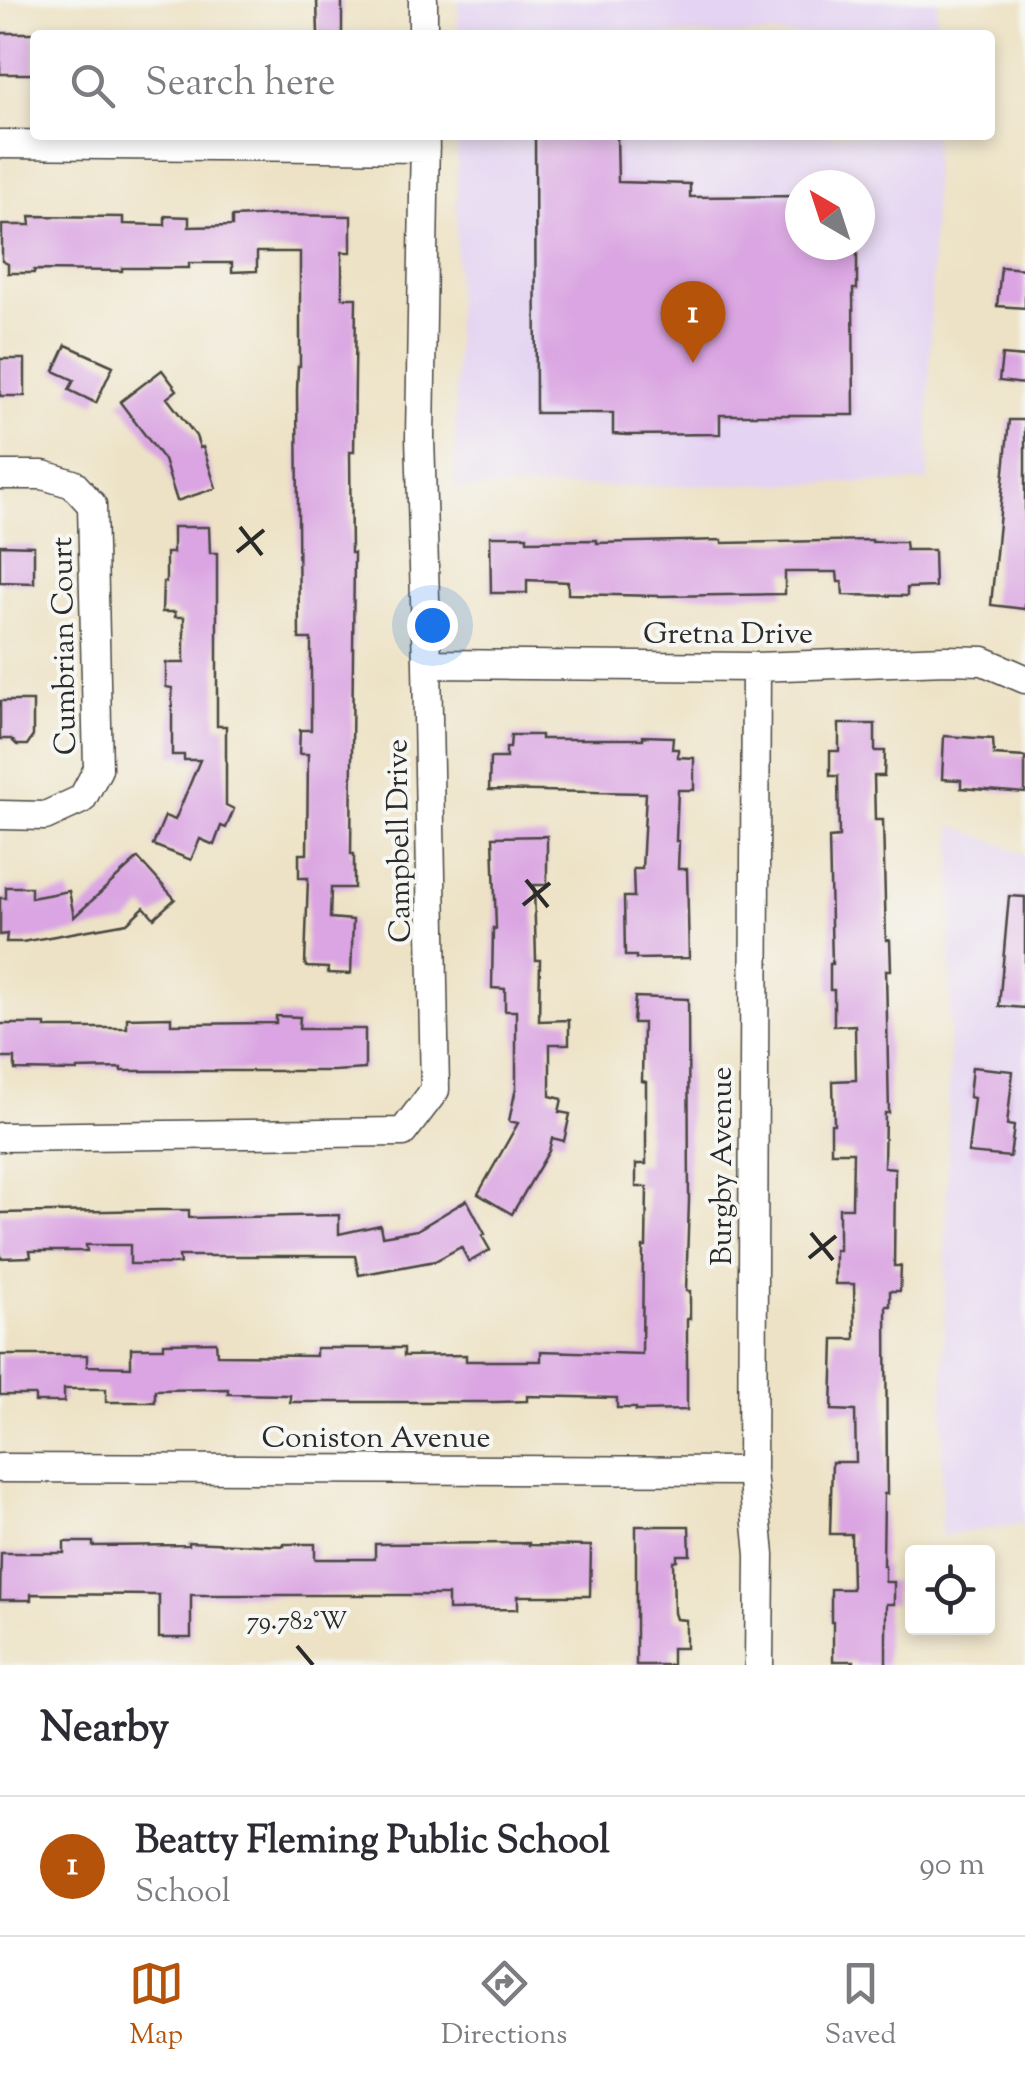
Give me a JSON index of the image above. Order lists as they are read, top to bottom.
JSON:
{
  "streets": {
    "street": [
      "Gretna Drive",
      "Cumbrian Court",
      "Campbell Drive",
      "Burgby Avenue",
      "Coniston Avenue"
    ]
  },
  "crossings": [
    ["Gretna Drive", "Campbell Drive"],
    ["Gretna Drive", "Burgby Avenue"],
    ["Burgby Avenue", "Coniston Avenue"]
  ],
  "north": "top left",
  "page": {
    "search": "Search here",
    "pins": "1",
    "heading": "Nearby",
    "list": [
      {
        "mark": "1",
        "name": "Beatty Fleming Public School",
        "note": "School",
        "value": "90 m"
      }
    ],
    "nav": ["Map", "Directions", "Saved"]
  },
  "coordinates": ["79.782°W"]
}
